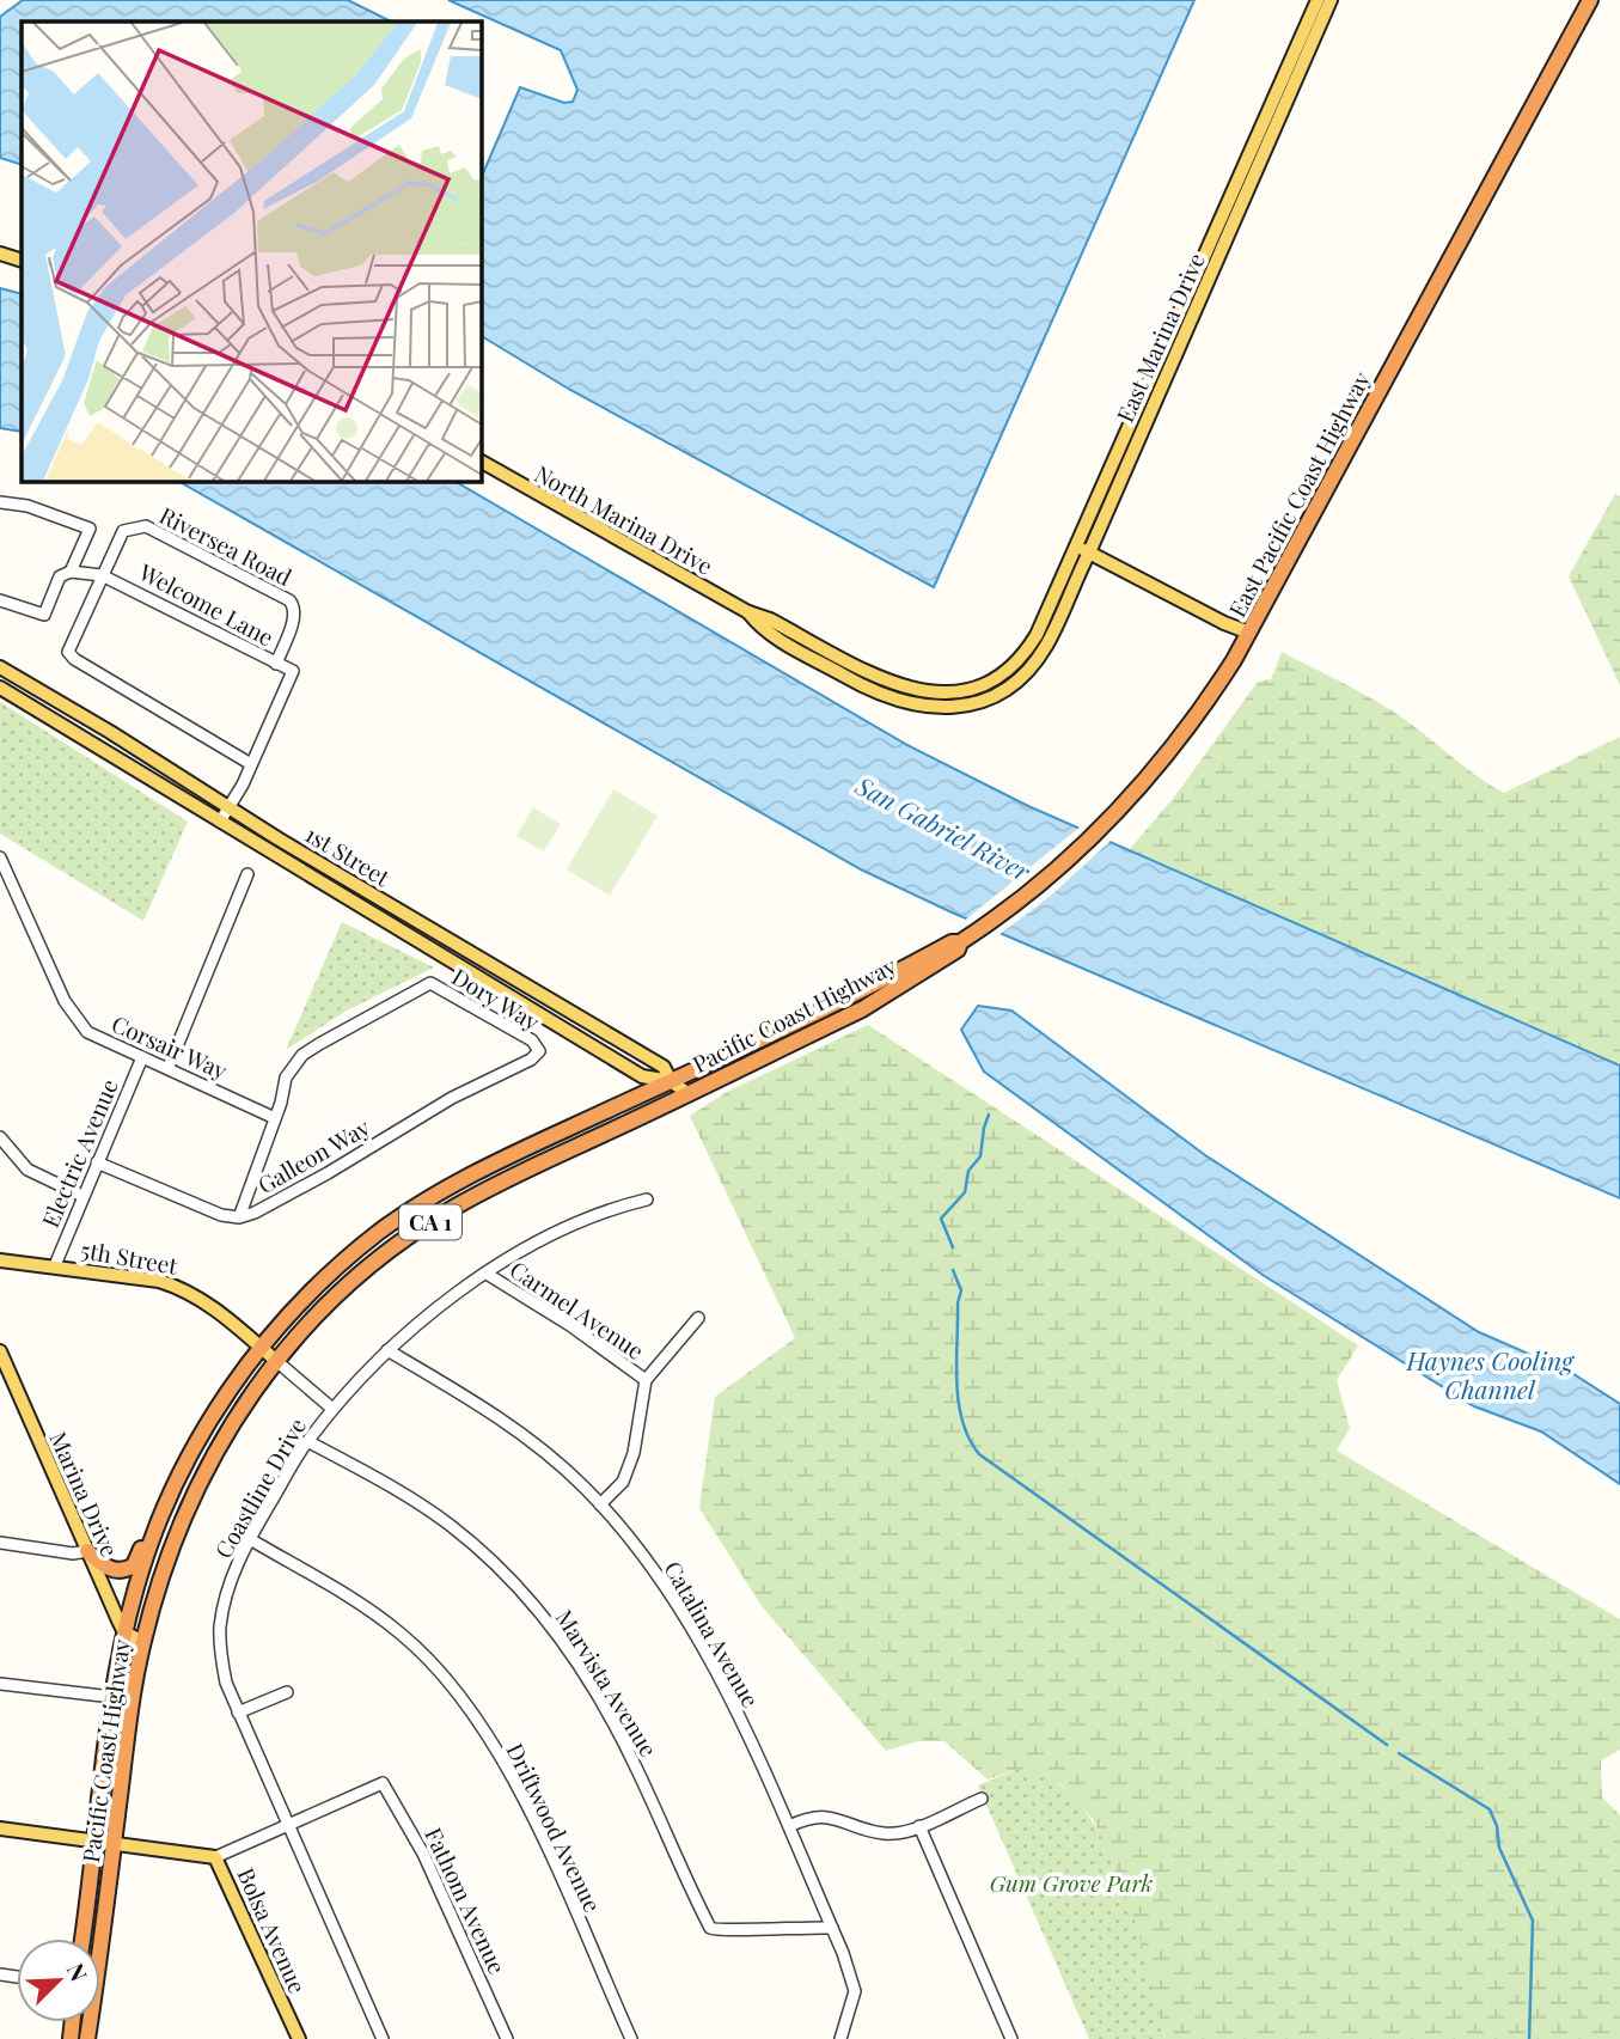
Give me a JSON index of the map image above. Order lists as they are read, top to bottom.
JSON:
{
  "streets": {
    "highway": ["East Pacific Coast Highway", "Pacific Coast Highway", "CA 1"],
    "main road": [
      "East Marina Drive",
      "North Marina Drive",
      "1st Street",
      "5th Street",
      "Marina Drive",
      "Bolsa Avenue"
    ],
    "street": [
      "Riversea Road",
      "Welcome Lane",
      "Dory Way",
      "Corsair Way",
      "Electric Avenue",
      "Galleon Way",
      "Carmel Avenue",
      "Coastline Drive",
      "Catalina Avenue",
      "Marvista Avenue",
      "Driftwood Avenue",
      "Fathom Avenue"
    ]
  },
  "crossings": [
    ["East Marina Drive", "North Marina Drive"],
    ["East Pacific Coast Highway", "Pacific Coast Highway"],
    ["Riversea Road", "Welcome Lane"],
    ["1st Street", "Pacific Coast Highway"],
    ["Dory Way", "Corsair Way"],
    ["Dory Way", "Galleon Way"],
    ["Pacific Coast Highway", "5th Street"],
    ["Pacific Coast Highway", "Marina Drive"],
    ["Pacific Coast Highway", "Bolsa Avenue"],
    ["Corsair Way", "Electric Avenue"],
    ["Electric Avenue", "Galleon Way"],
    ["Electric Avenue", "5th Street"],
    ["Carmel Avenue", "Coastline Drive"],
    ["Coastline Drive", "Catalina Avenue"],
    ["Coastline Drive", "Marvista Avenue"],
    ["Coastline Drive", "Driftwood Avenue"],
    ["Coastline Drive", "Fathom Avenue"],
    ["Catalina Avenue", "Marvista Avenue"]
  ],
  "water": ["San Gabriel River", "Haynes Cooling Channel"],
  "parks": ["Gum Grove Park"],
  "north": "top right"
}
